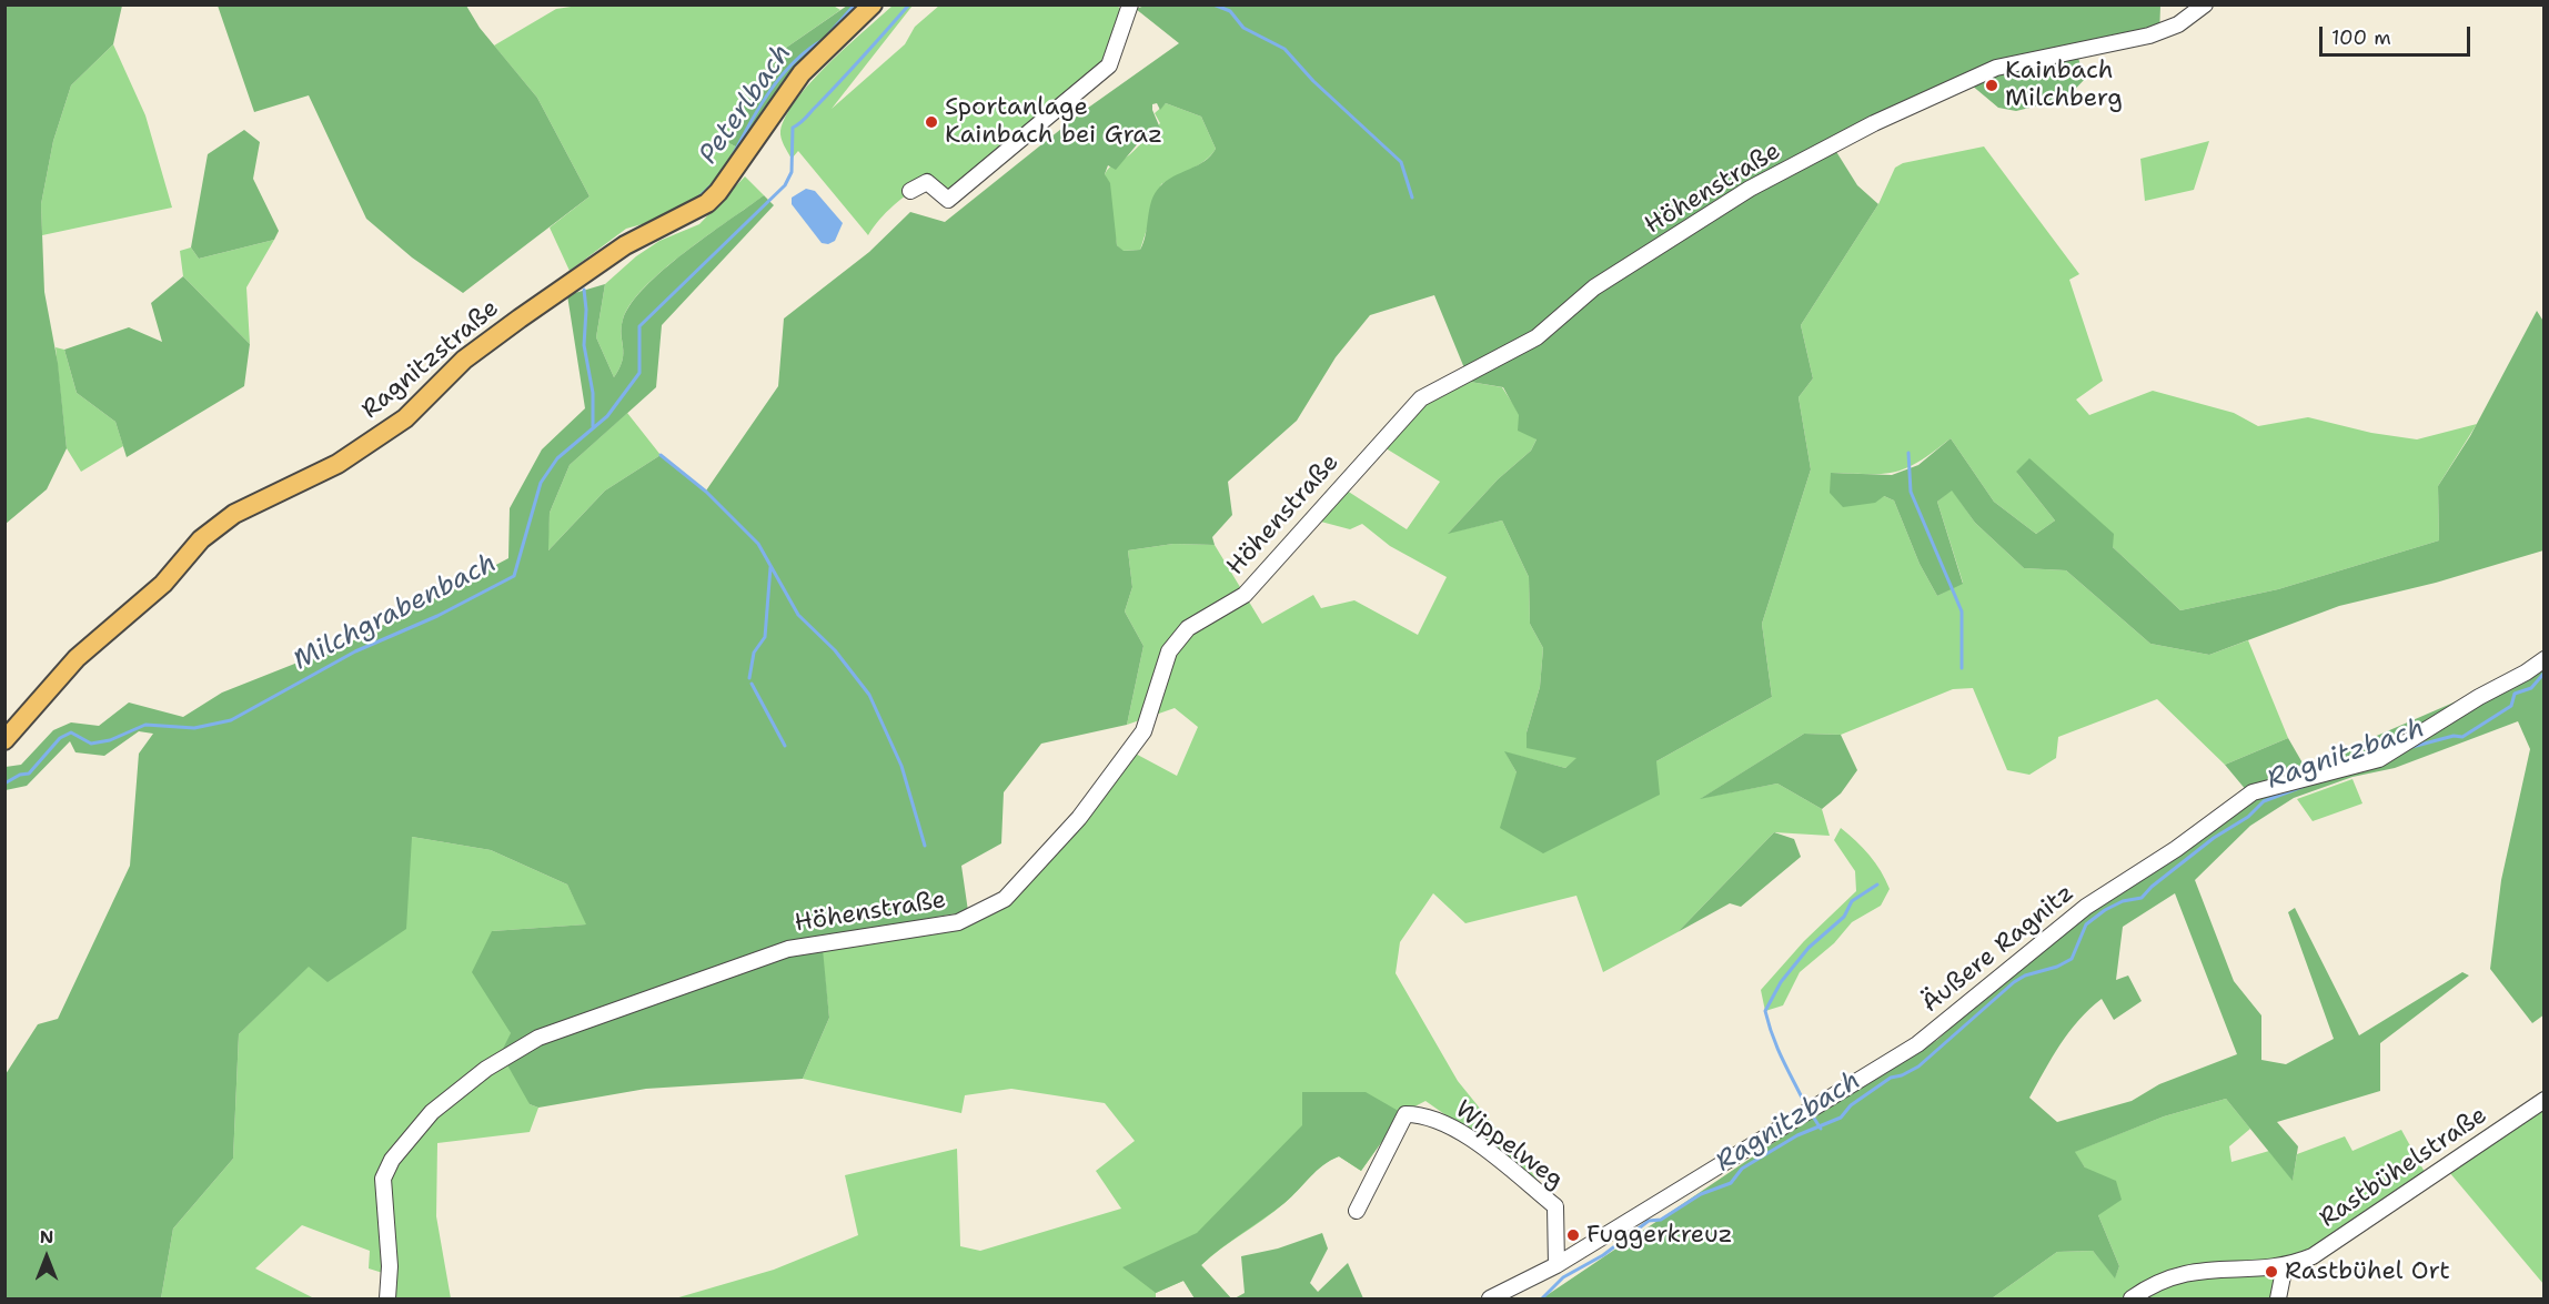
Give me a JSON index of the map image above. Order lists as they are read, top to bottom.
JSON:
{
  "streets": {
    "main road": ["Ragnitzstraße"],
    "street": [
      "Höhenstraße",
      "Äußere Ragnitz",
      "Wippelweg",
      "Rastbühelstraße"
    ]
  },
  "crossings": [
    ["Äußere Ragnitz", "Wippelweg"]
  ],
  "water": ["Peterlbach", "Milchgrabenbach", "Ragnitzbach"],
  "places": [
    "Kainbach Milchberg",
    "Sportanlage Kainbach bei Graz",
    "Fuggerkreuz",
    "Rastbühel Ort"
  ],
  "scale_bar": "100 m",
  "north": "top"
}
